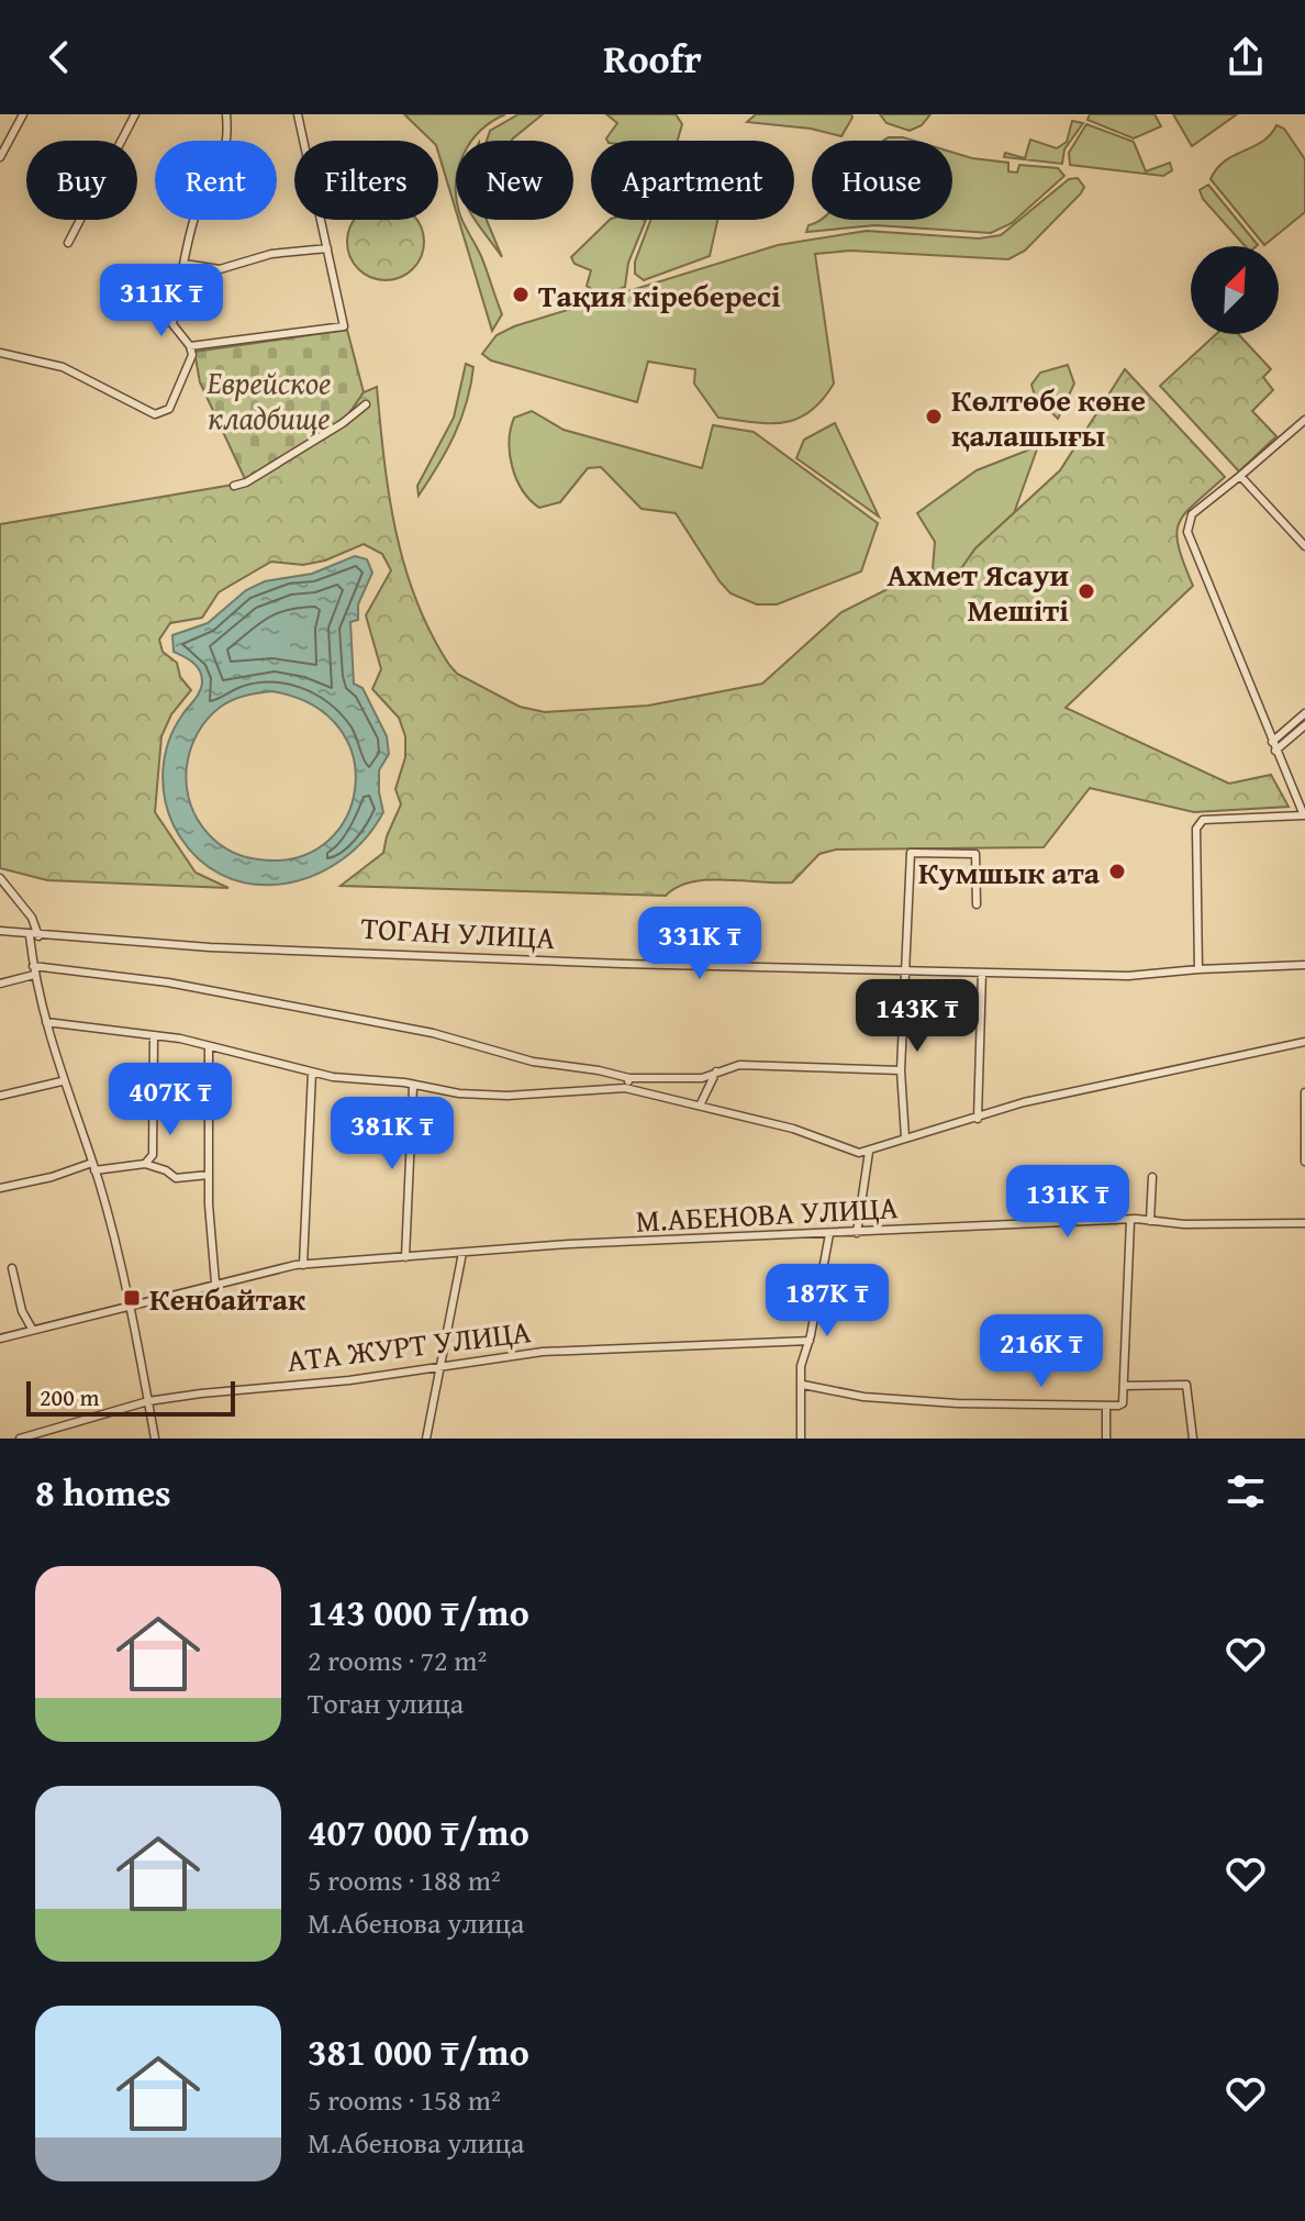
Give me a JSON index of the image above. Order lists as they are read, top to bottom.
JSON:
{
  "streets": {
    "street": ["ТОГАН УЛИЦА", "М.АБЕНОВА УЛИЦА", "АТА ЖУРТ УЛИЦА"]
  },
  "parks": ["Еврейское кладбище"],
  "places": {
    "other": [
      "Тақия кіребересі",
      "Көлтөбе көне қалашығы",
      "Ахмет Ясауи Мешіті",
      "Кумшык ата"
    ],
    "transit": ["Кенбайтак"]
  },
  "scale_bar": "200 m",
  "north": "top right",
  "page": {
    "header": "Roofr",
    "chip": [
      "Buy",
      "Rent",
      "Filters",
      "New",
      "Apartment",
      "House"
    ],
    "price": [
      "311K ₸",
      "331K ₸",
      "143K ₸",
      "407K ₸",
      "381K ₸",
      "131K ₸",
      "187K ₸",
      "216K ₸"
    ],
    "scale": "200 m",
    "heading": "8 homes",
    "list": [
      {
        "name": "143 000 ₸/mo",
        "note": "2 rooms · 72 m² · Тоган улица"
      },
      {
        "name": "407 000 ₸/mo",
        "note": "5 rooms · 188 m² · М.Абенова улица"
      },
      {
        "name": "381 000 ₸/mo",
        "note": "5 rooms · 158 m² · М.Абенова улица"
      }
    ]
  }
}
